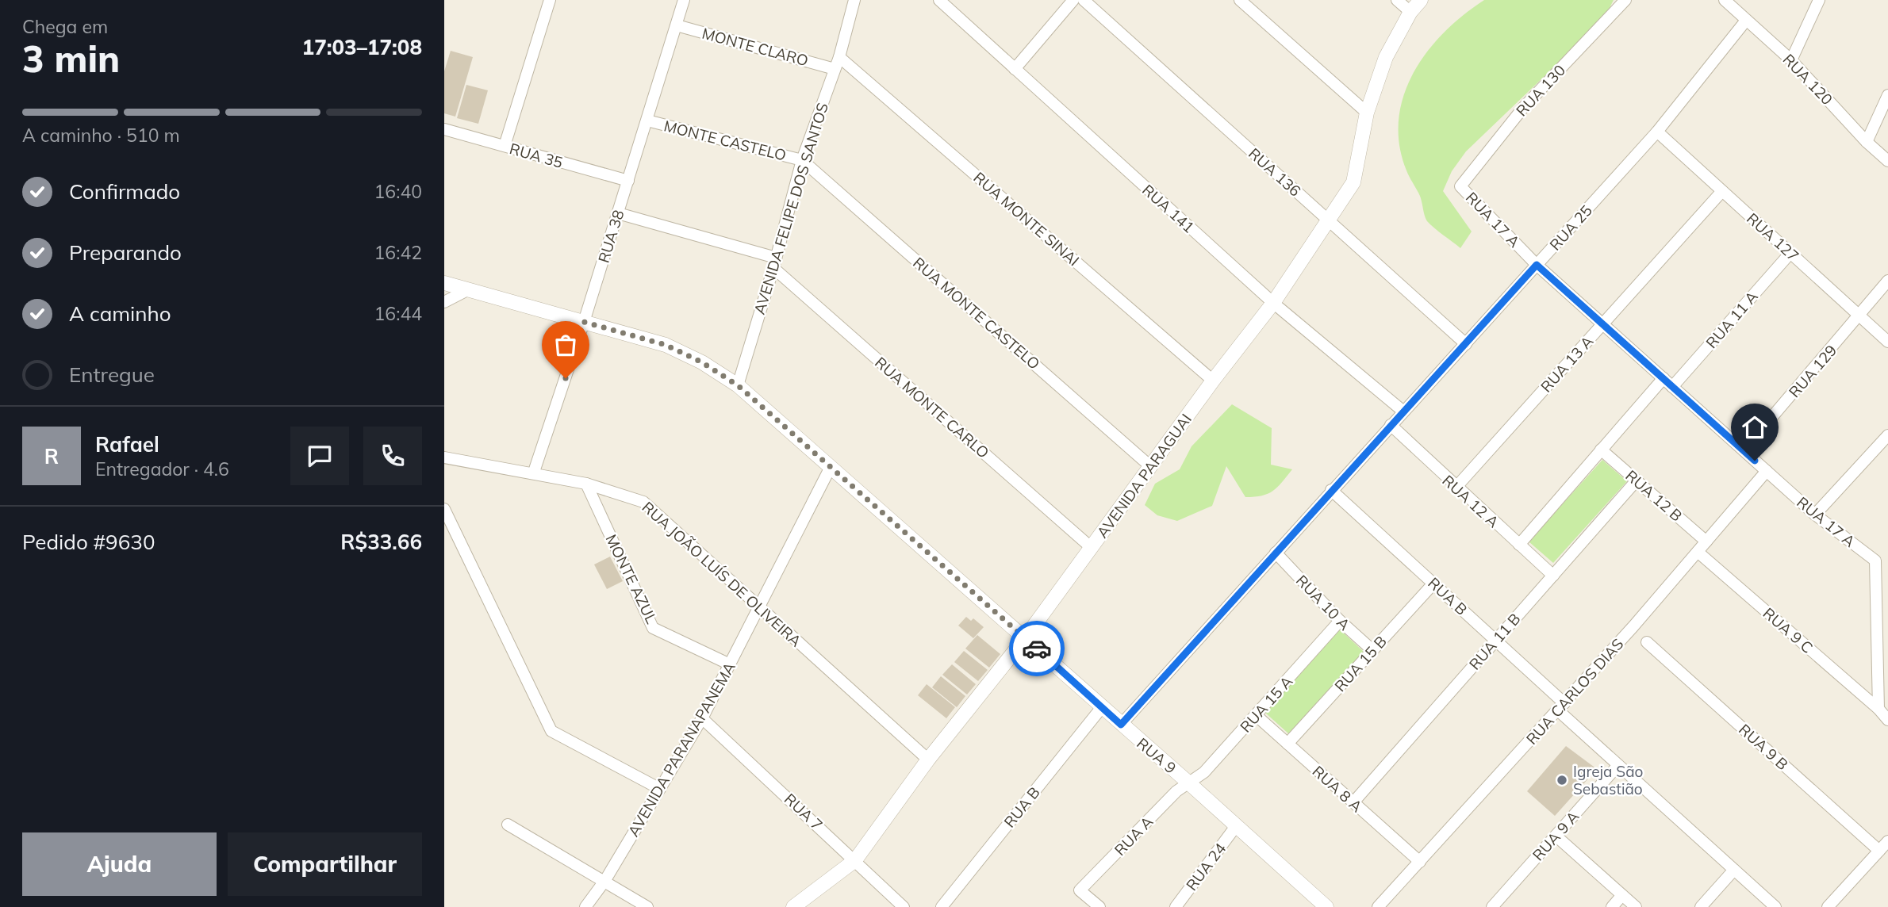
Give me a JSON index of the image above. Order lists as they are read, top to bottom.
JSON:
{
  "streets": {
    "street": [
      "MONTE CLARO",
      "RUA 120",
      "RUA 130",
      "MONTE CASTELO",
      "RUA 35",
      "RUA 136",
      "AVENIDA FELIPE DOS SANTOS",
      "RUA 141",
      "RUA MONTE SINAI",
      "RUA 17 A",
      "RUA 25",
      "RUA 38",
      "RUA 127",
      "RUA MONTE CASTELO",
      "RUA 11 A",
      "RUA 13 A",
      "RUA 129",
      "RUA MONTE CARLO",
      "AVENIDA PARAGUAI",
      "RUA 12 B",
      "RUA 12 A",
      "RUA JOÃO LUÍS DE OLIVEIRA",
      "MONTE AZUL",
      "RUA B",
      "RUA 10 A",
      "RUA 9 C",
      "RUA 11 B",
      "RUA 15 B",
      "RUA CARLOS DIAS",
      "RUA 15 A",
      "RUA 9 B",
      "AVENIDA PARANAPANEMA",
      "RUA 9",
      "RUA 8 A",
      "RUA 7",
      "RUA A",
      "RUA 9 A",
      "RUA 24"
    ]
  },
  "crossings": [
    ["MONTE CLARO", "AVENIDA FELIPE DOS SANTOS"],
    ["MONTE CLARO", "RUA 38"],
    ["RUA 120", "RUA 25"],
    ["RUA 130", "RUA 17 A"],
    ["MONTE CASTELO", "AVENIDA FELIPE DOS SANTOS"],
    ["MONTE CASTELO", "RUA 38"],
    ["MONTE CASTELO", "RUA MONTE CASTELO"],
    ["RUA 35", "RUA 38"],
    ["RUA 136", "RUA 25"],
    ["RUA 136", "AVENIDA PARAGUAI"],
    ["AVENIDA FELIPE DOS SANTOS", "RUA MONTE SINAI"],
    ["AVENIDA FELIPE DOS SANTOS", "RUA MONTE CASTELO"],
    ["AVENIDA FELIPE DOS SANTOS", "RUA MONTE CARLO"],
    ["AVENIDA FELIPE DOS SANTOS", "RUA 9"],
    ["RUA 141", "RUA 25"],
    ["RUA 141", "AVENIDA PARAGUAI"],
    ["RUA MONTE SINAI", "AVENIDA PARAGUAI"],
    ["RUA 17 A", "RUA 25"],
    ["RUA 17 A", "RUA 11 A"],
    ["RUA 17 A", "RUA 13 A"],
    ["RUA 17 A", "RUA 129"],
    ["RUA 17 A", "RUA 9 C"],
    ["RUA 17 A", "RUA CARLOS DIAS"],
    ["RUA 25", "RUA 127"],
    ["RUA 25", "RUA 12 A"],
    ["RUA 25", "RUA B"],
    ["RUA 25", "RUA 10 A"],
    ["RUA 25", "RUA 9"],
    ["RUA 38", "RUA MONTE CARLO"],
    ["RUA 38", "RUA JOÃO LUÍS DE OLIVEIRA"],
    ["RUA 38", "RUA 9"],
    ["RUA 127", "RUA 11 A"],
    ["RUA 127", "RUA 13 A"],
    ["RUA 127", "RUA 129"],
    ["RUA MONTE CASTELO", "AVENIDA PARAGUAI"],
    ["RUA 13 A", "RUA 12 A"],
    ["RUA MONTE CARLO", "AVENIDA PARAGUAI"],
    ["AVENIDA PARAGUAI", "RUA JOÃO LUÍS DE OLIVEIRA"],
    ["AVENIDA PARAGUAI", "RUA 9"],
    ["AVENIDA PARAGUAI", "RUA 7"],
    ["RUA 12 B", "RUA 11 B"],
    ["RUA 12 B", "RUA CARLOS DIAS"],
    ["RUA 12 A", "RUA 11 B"],
    ["RUA JOÃO LUÍS DE OLIVEIRA", "MONTE AZUL"],
    ["RUA JOÃO LUÍS DE OLIVEIRA", "AVENIDA PARANAPANEMA"],
    ["MONTE AZUL", "AVENIDA PARANAPANEMA"],
    ["RUA B", "RUA 11 B"],
    ["RUA B", "RUA 15 B"],
    ["RUA B", "RUA CARLOS DIAS"],
    ["RUA B", "RUA 9"],
    ["RUA B", "RUA 9 A"],
    ["RUA 10 A", "RUA 15 B"],
    ["RUA 10 A", "RUA 15 A"],
    ["RUA 9 C", "RUA CARLOS DIAS"],
    ["RUA 11 B", "RUA 8 A"],
    ["RUA 15 B", "RUA 8 A"],
    ["RUA CARLOS DIAS", "RUA 8 A"],
    ["RUA 15 A", "RUA 9"],
    ["RUA 15 A", "RUA 8 A"],
    ["RUA 15 A", "RUA A"],
    ["AVENIDA PARANAPANEMA", "RUA 9"],
    ["AVENIDA PARANAPANEMA", "RUA 7"],
    ["RUA 9", "RUA A"],
    ["RUA 9", "RUA 24"]
  ],
  "places": ["Igreja São Sebastião"],
  "page": {
    "heading": ["3 min", "Chega em", "17:03–17:08"],
    "panel": [
      "Rafael",
      "Entregador · 4.6",
      "Pedido #9630",
      "R$33.66"
    ],
    "bar": "A caminho · 510 m",
    "list": [
      ["Confirmado", "16:40"],
      ["Preparando", "16:42"],
      ["A caminho", "16:44"],
      "Entregue"
    ],
    "round": "R",
    "buttons": ["Ajuda", "Compartilhar"]
  }
}
